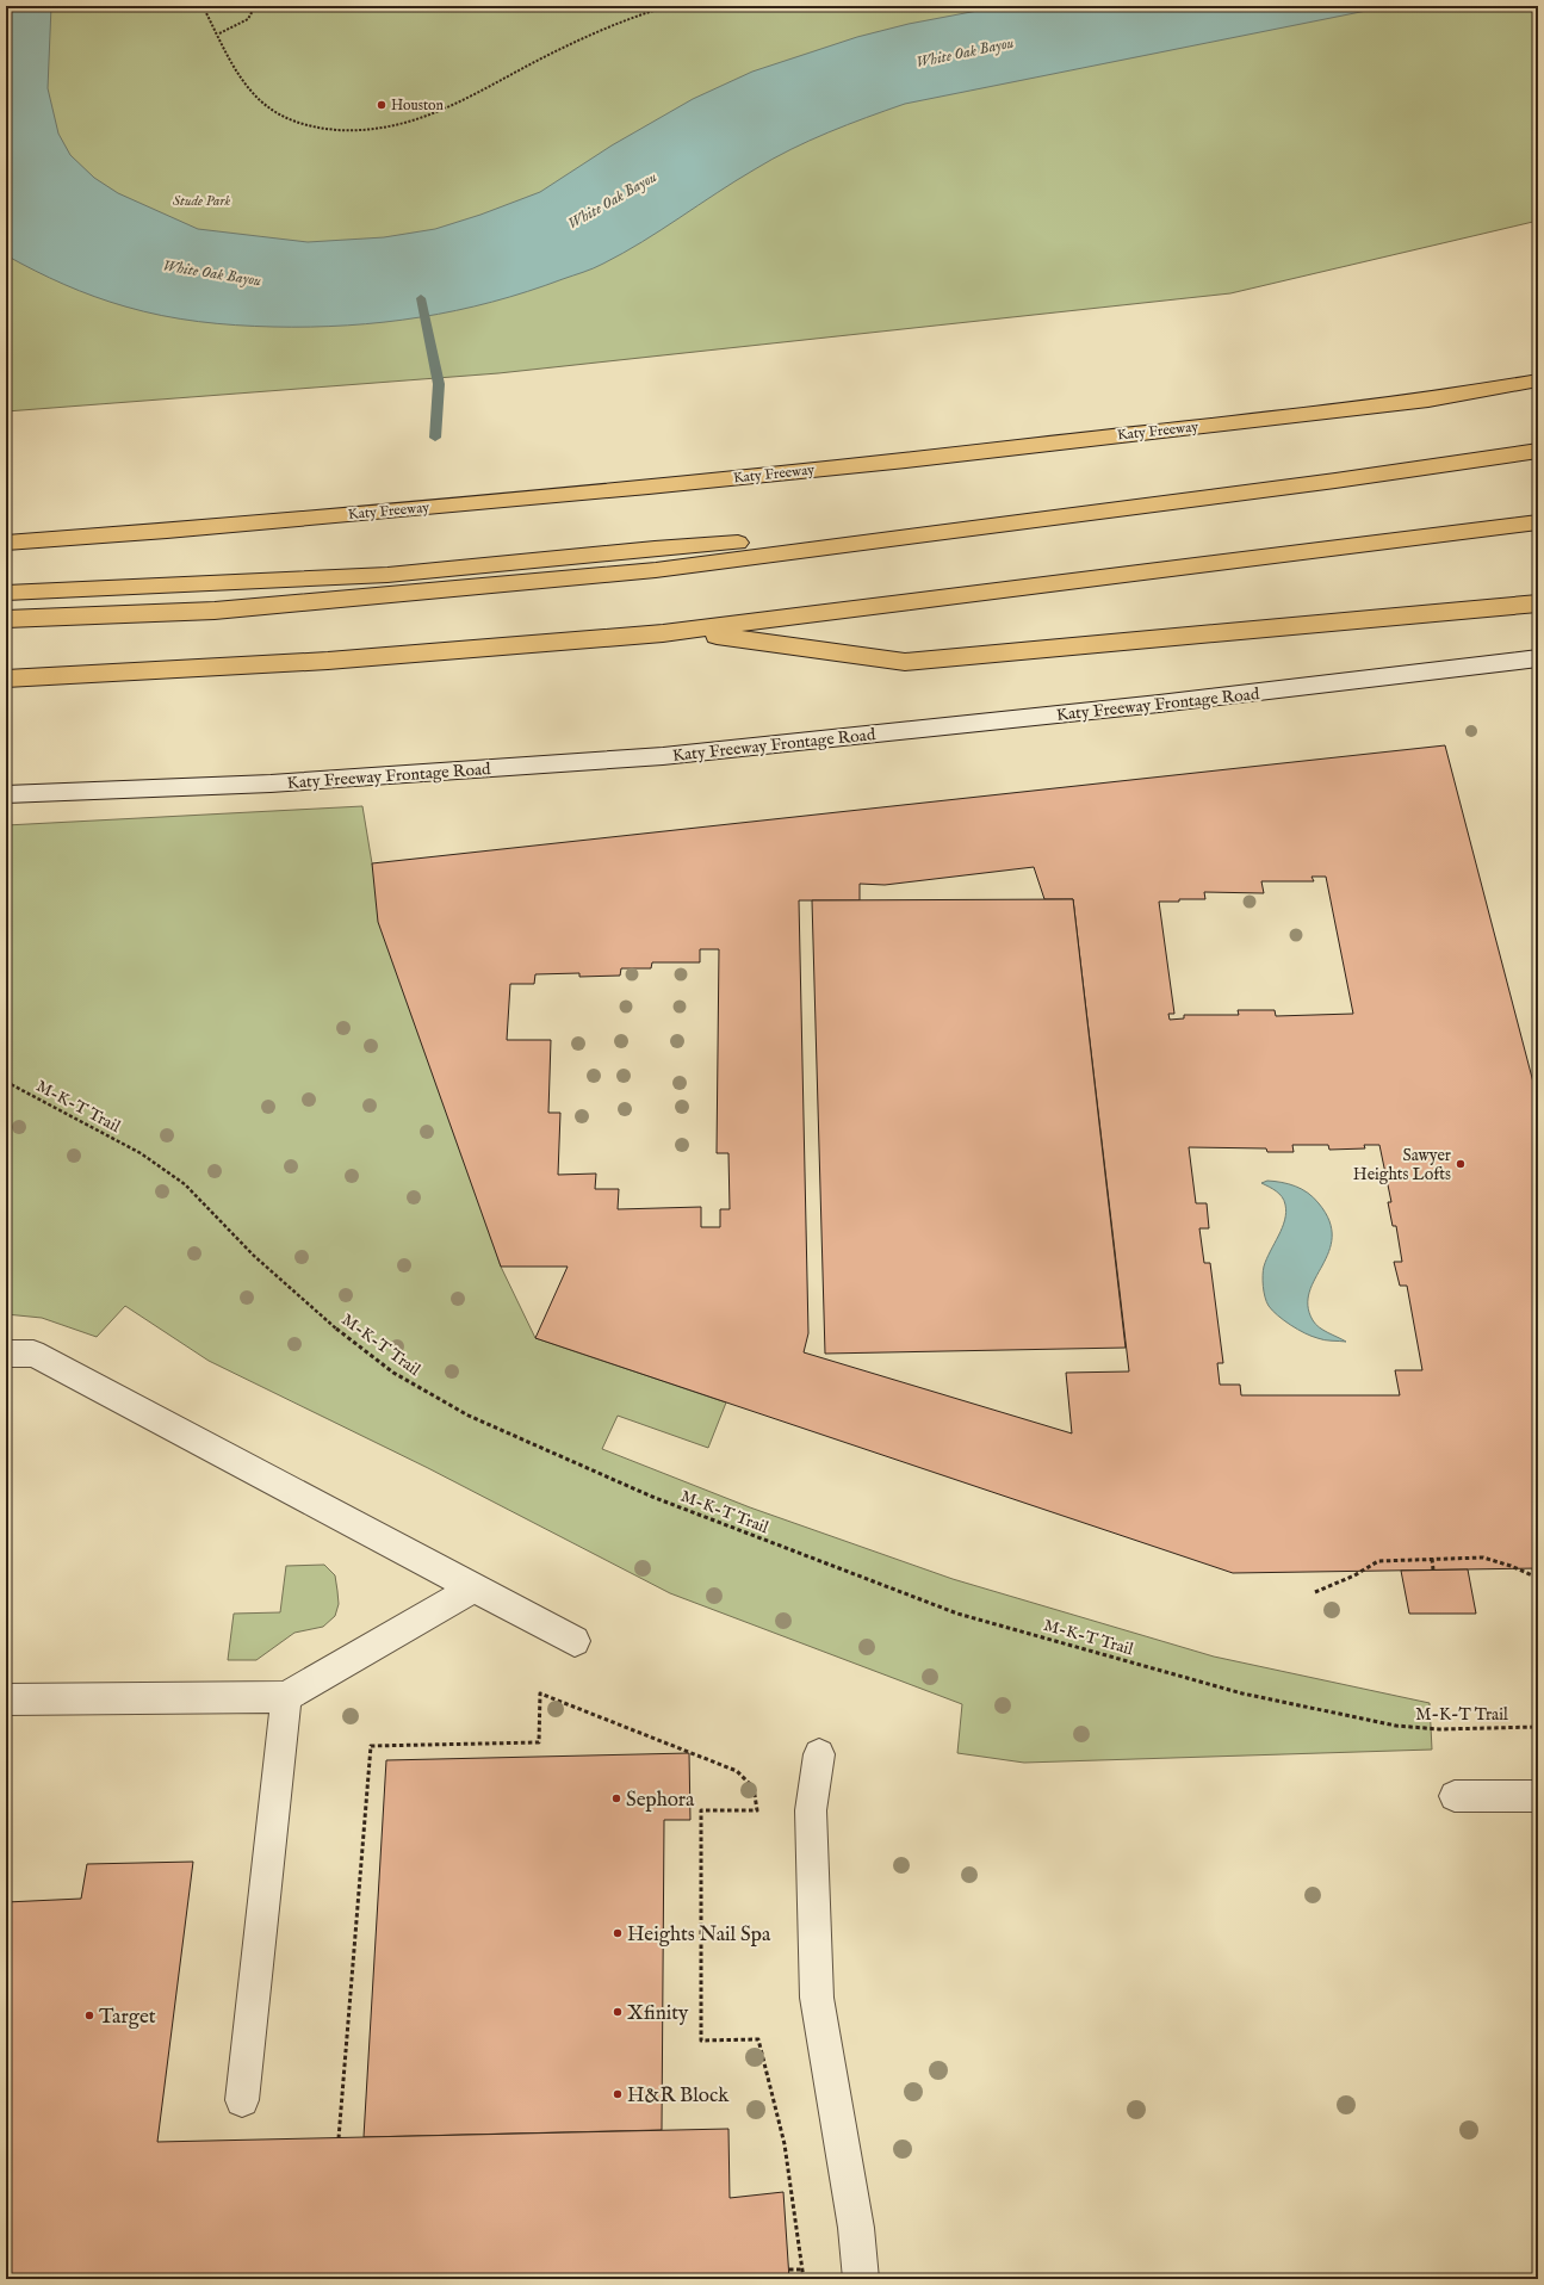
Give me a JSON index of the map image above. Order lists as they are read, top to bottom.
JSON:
{
  "streets": {
    "highway": ["Katy Freeway"],
    "main road": ["Katy Freeway Frontage Road"],
    "path": ["M-K-T Trail"]
  },
  "water": ["White Oak Bayou"],
  "parks": ["Stude Park"],
  "places": [
    "Houston",
    "Sawyer Heights Lofts",
    "Sephora",
    "Heights Nail Spa",
    "Xfinity",
    "Target",
    "H&R Block"
  ]
}
